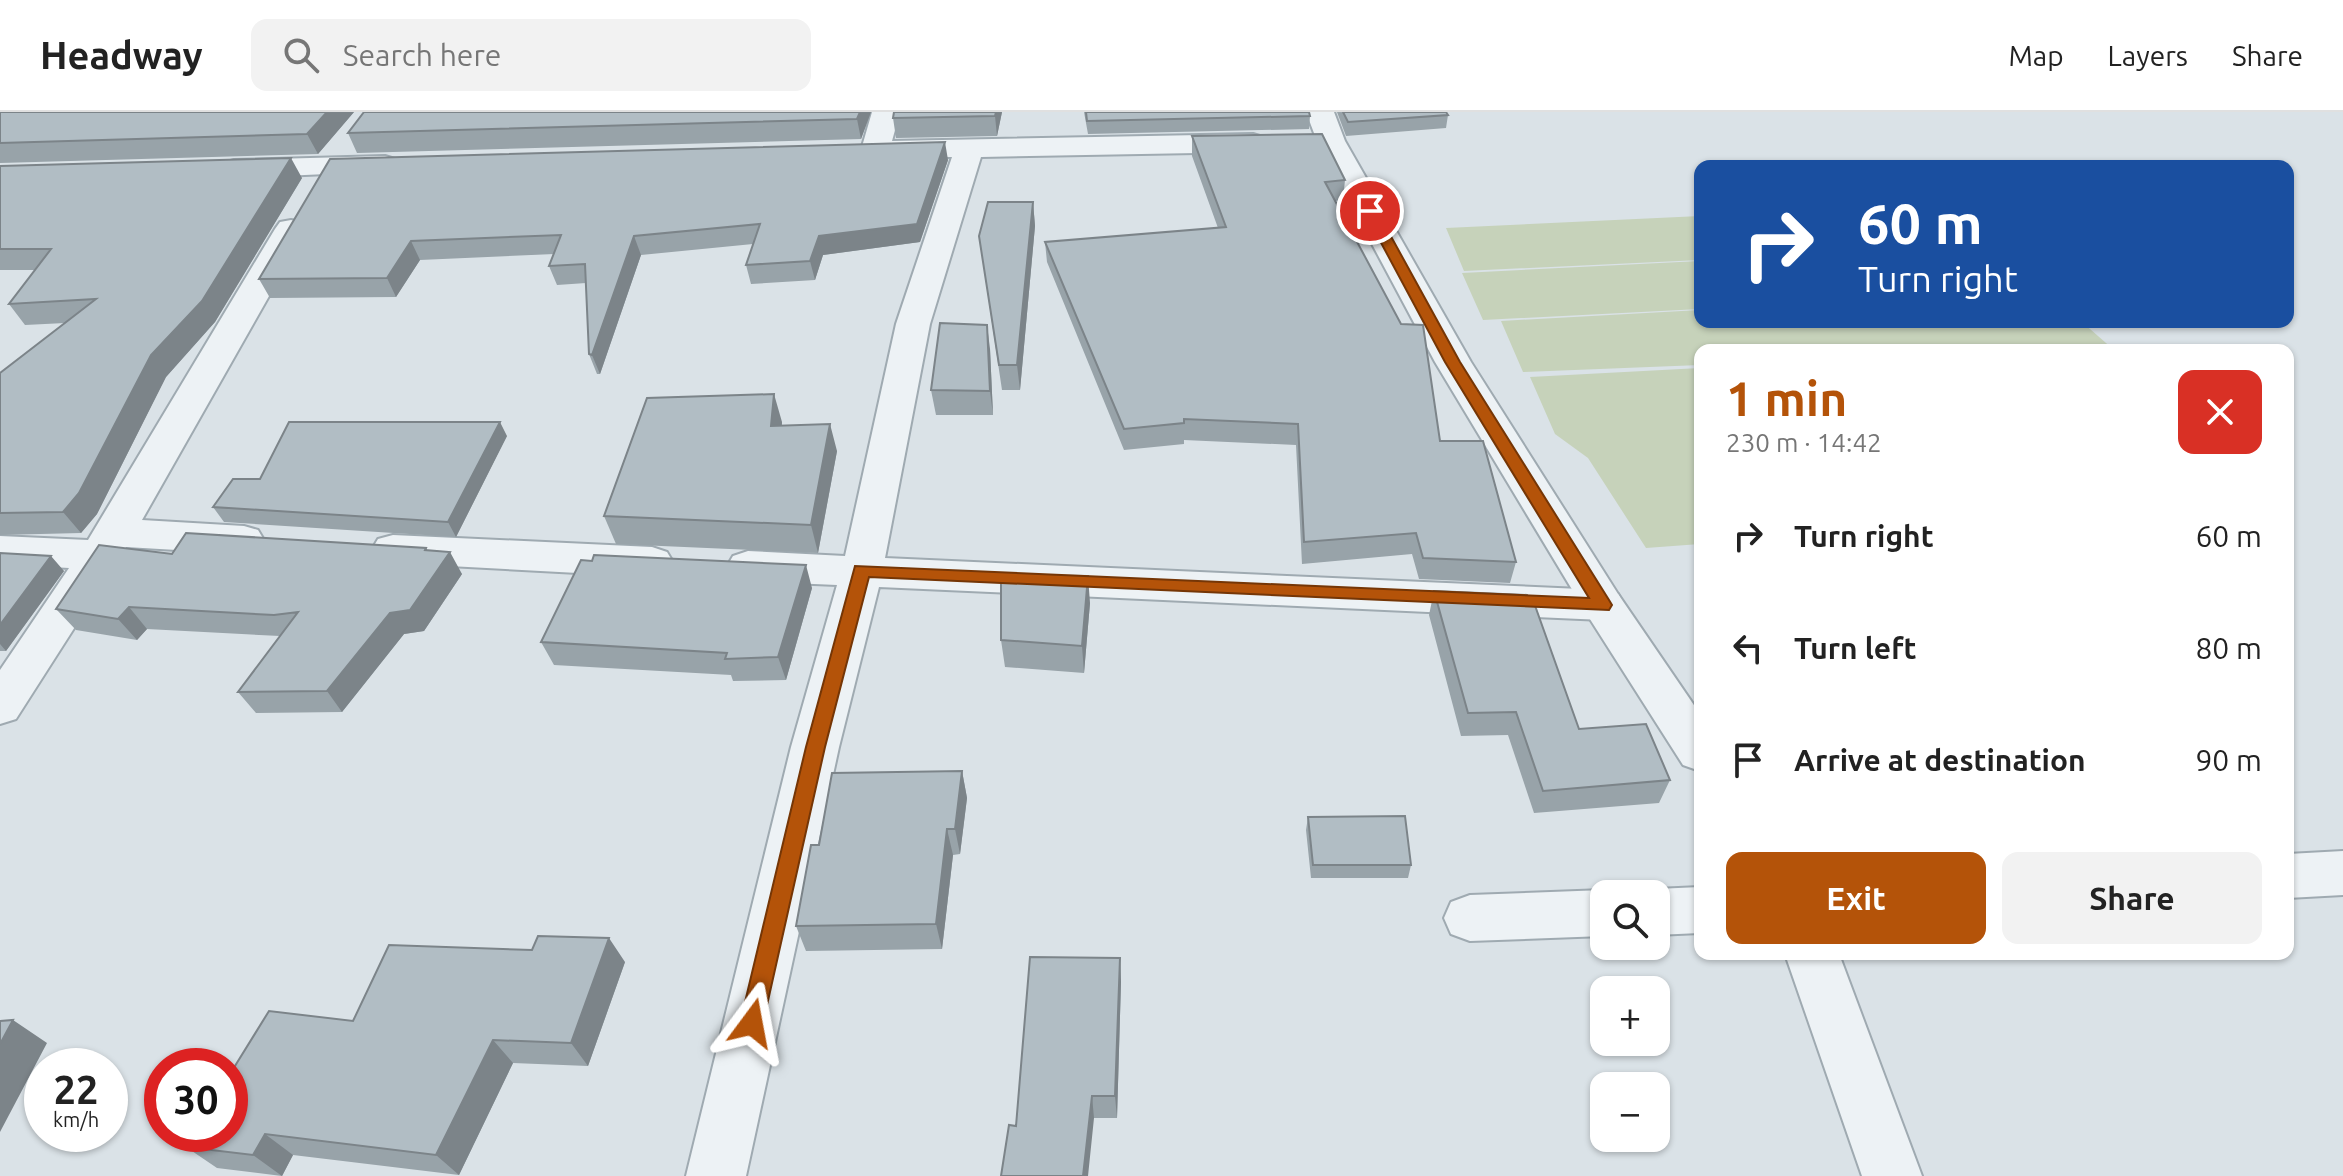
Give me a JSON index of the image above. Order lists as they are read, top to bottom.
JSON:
{
  "page": {
    "header": "Headway",
    "search": "Search here",
    "nav": ["Map", "Layers", "Share"],
    "turn": ["60 m", "Turn right"],
    "heading": ["1 min", "230 m · 14:42"],
    "list": [
      {
        "name": "Turn right",
        "value": "60 m"
      },
      {
        "name": "Turn left",
        "value": "80 m"
      },
      {
        "name": "Arrive at destination",
        "value": "90 m"
      }
    ],
    "buttons": ["Exit", "Share"],
    "map_buttons": ["+", "−"],
    "speed": "22 km/h",
    "limit": "30"
  }
}
